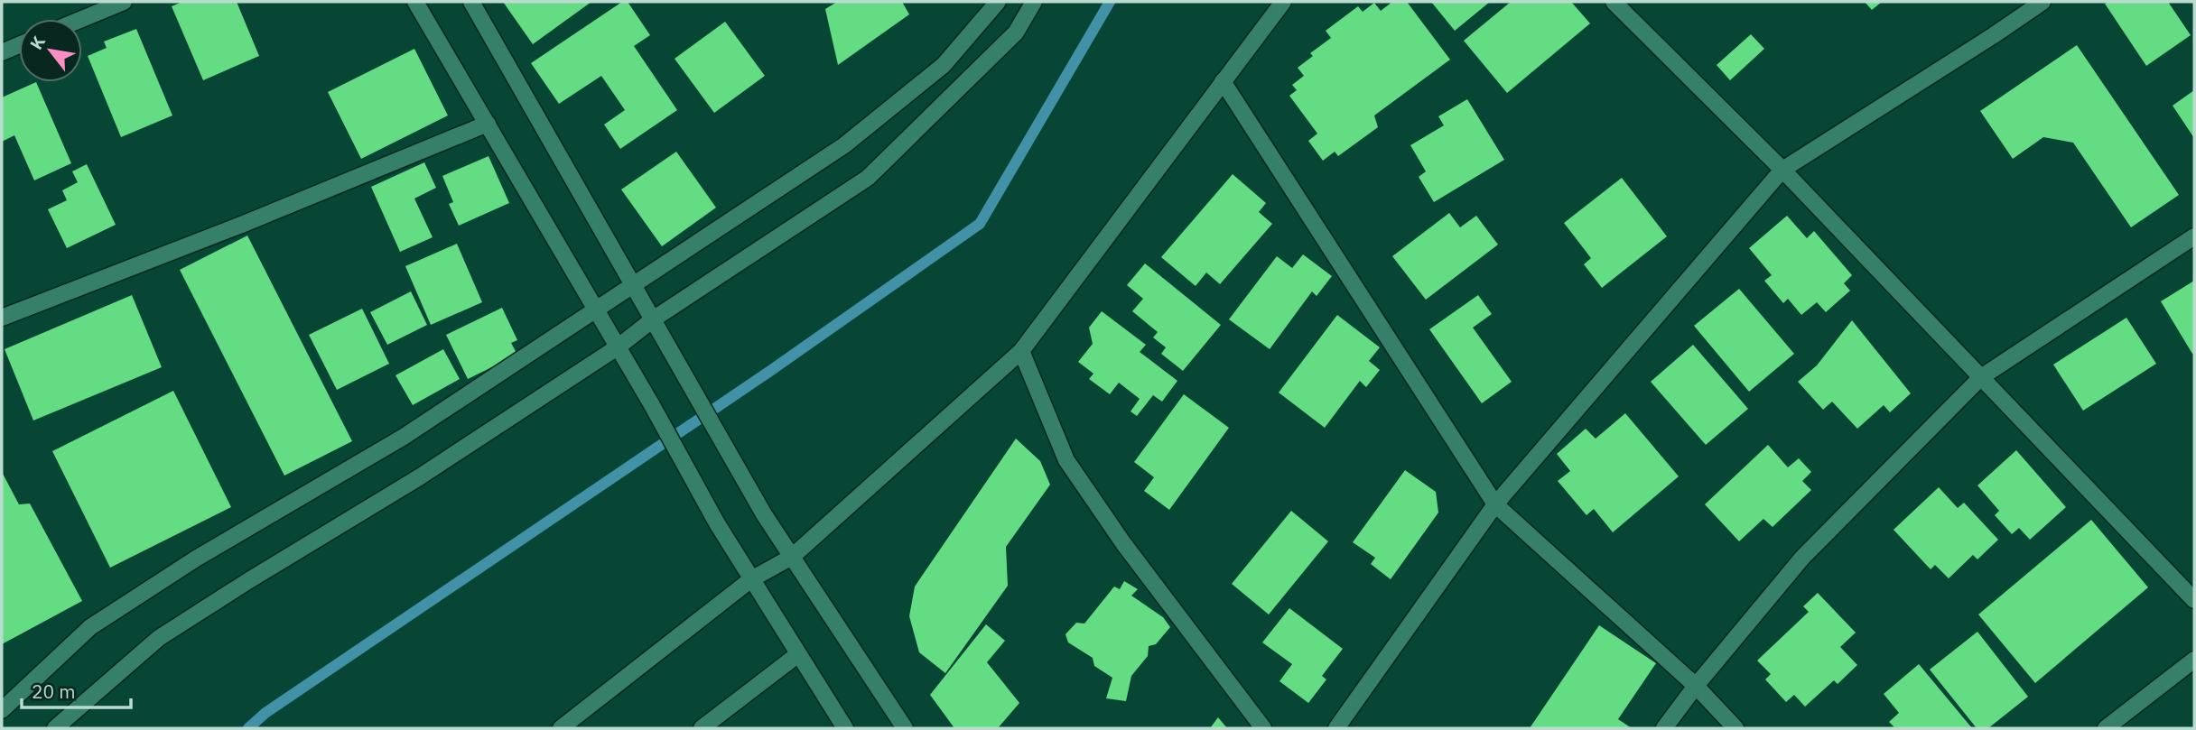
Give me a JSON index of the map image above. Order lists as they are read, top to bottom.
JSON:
{
  "scale_bar": "20 m",
  "north": "top left"
}
